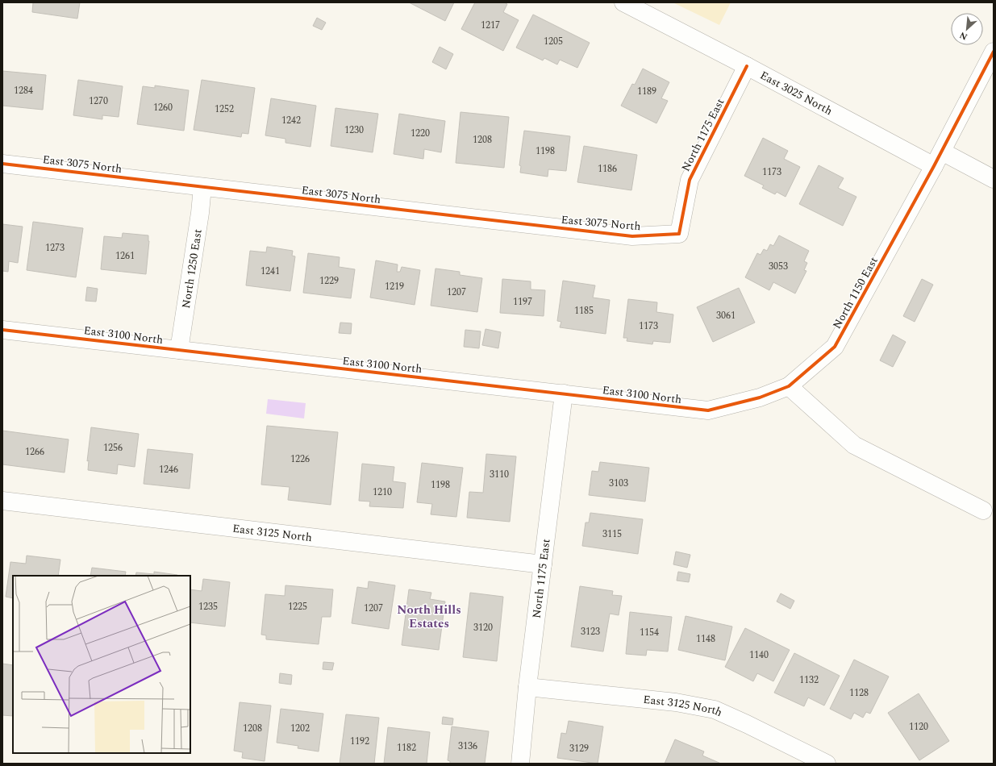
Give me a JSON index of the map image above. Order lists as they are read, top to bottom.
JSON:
{
  "streets": {
    "street": [
      "East 3025 North",
      "North 1175 East",
      "East 3075 North",
      "North 1250 East",
      "North 1150 East",
      "East 3100 North",
      "East 3125 North"
    ]
  },
  "crossings": [
    ["East 3025 North", "North 1175 East"],
    ["East 3025 North", "North 1150 East"],
    ["North 1175 East", "East 3075 North"],
    ["North 1175 East", "East 3100 North"],
    ["North 1175 East", "East 3125 North"],
    ["East 3075 North", "North 1250 East"],
    ["North 1250 East", "East 3100 North"],
    ["North 1150 East", "East 3100 North"]
  ],
  "districts": ["North Hills Estates"],
  "house_numbers": [
    "1217",
    "1205",
    "1284",
    "1189",
    "1270",
    "1260",
    "1252",
    "1242",
    "1230",
    "1220",
    "1208",
    "1198",
    "1186",
    "1173",
    "1273",
    "1261",
    "3053",
    "1241",
    "1229",
    "1219",
    "1207",
    "1197",
    "1185",
    "3061",
    "1173",
    "1256",
    "1266",
    "1226",
    "1246",
    "3110",
    "3103",
    "1198",
    "1210",
    "3115",
    "1235",
    "1225",
    "1207",
    "3120",
    "3123",
    "1154",
    "1148",
    "1140",
    "1132",
    "1128",
    "1120",
    "1208",
    "1202",
    "1192",
    "3136",
    "1182",
    "3129"
  ],
  "north": "bottom left"
}
